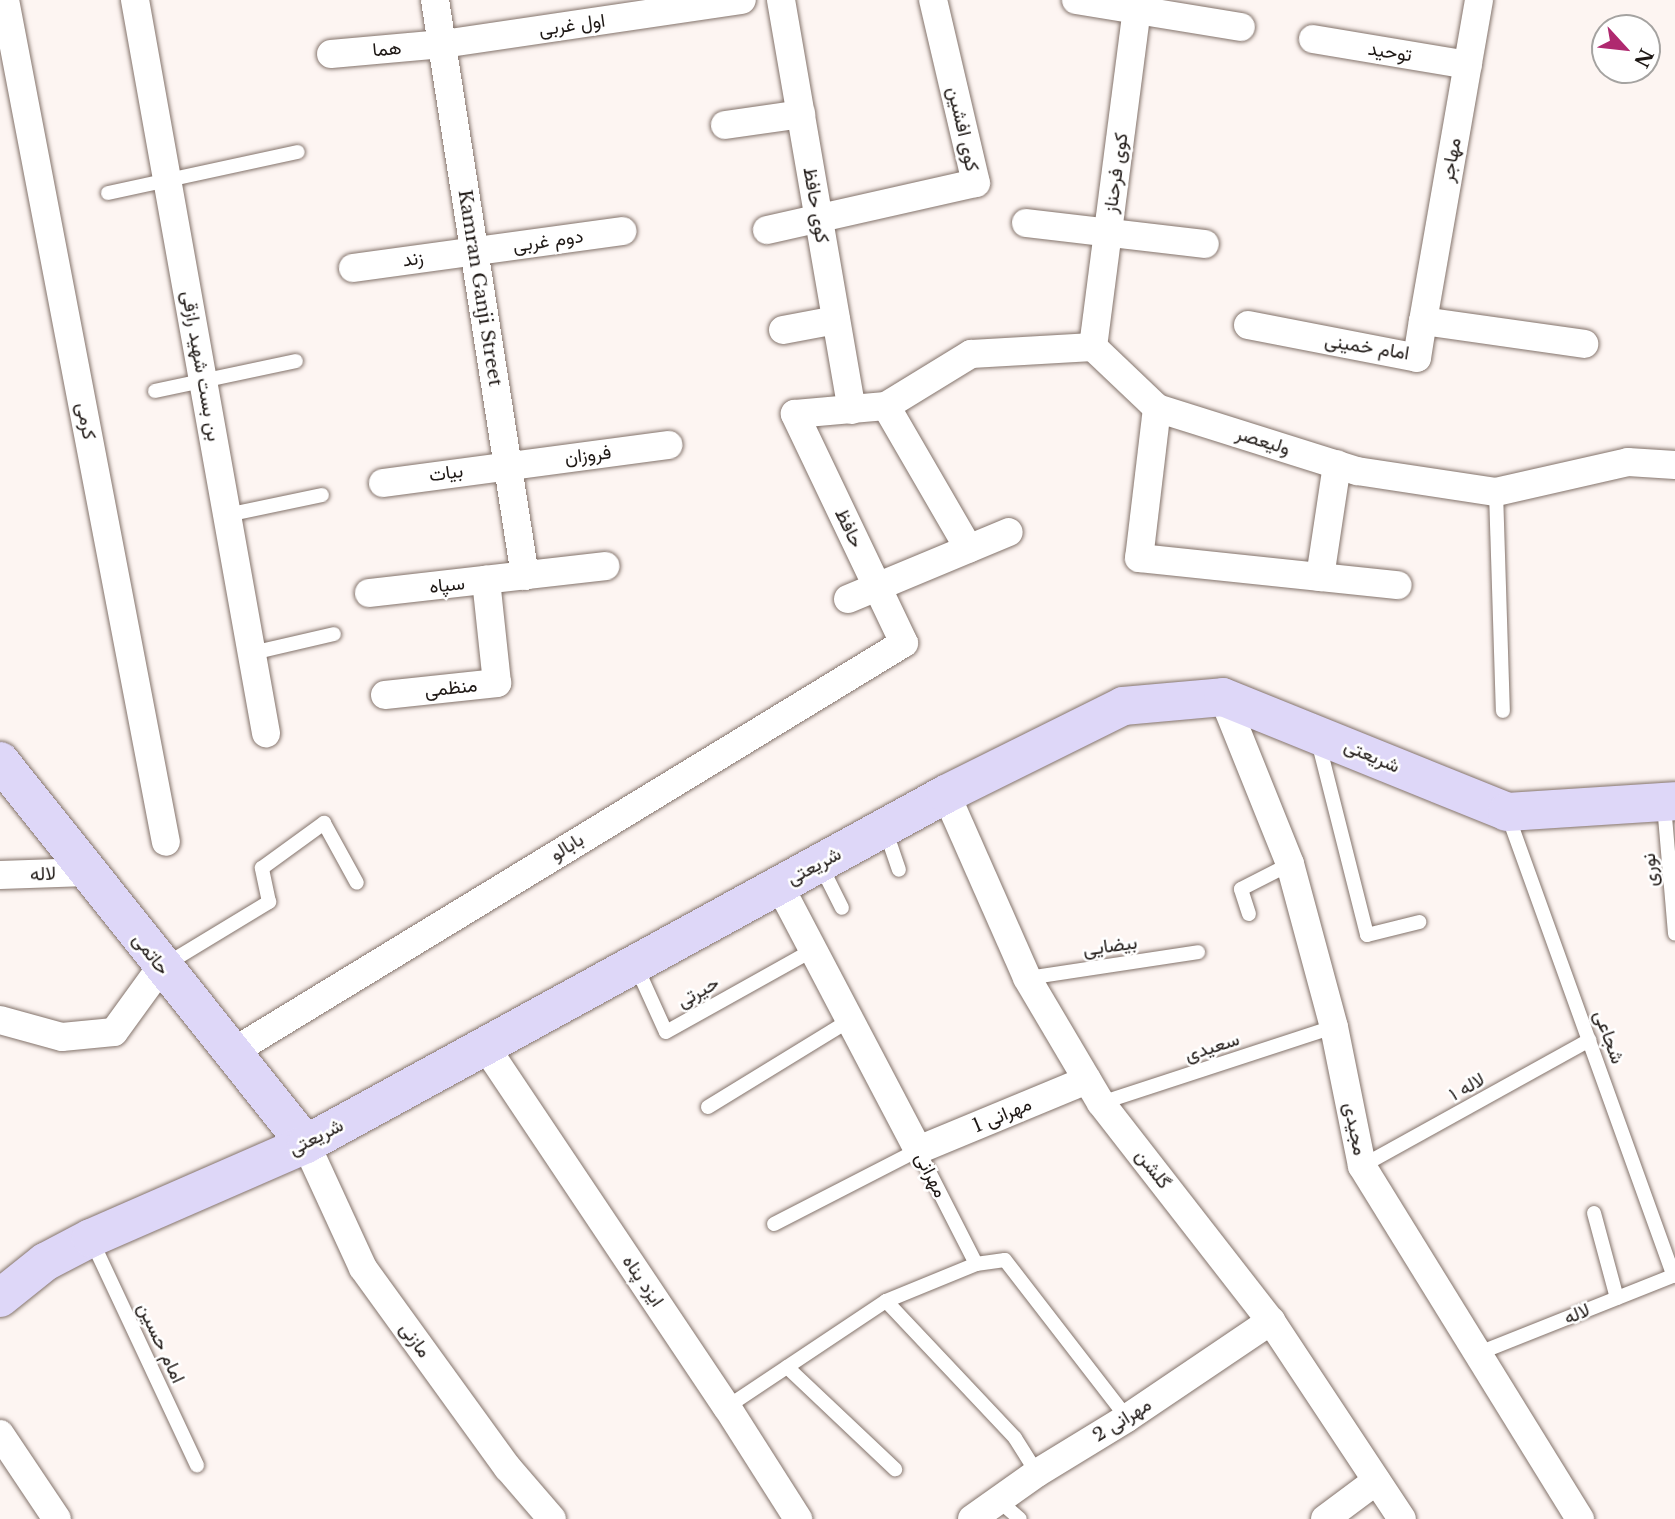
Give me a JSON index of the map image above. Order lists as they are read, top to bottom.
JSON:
{
  "streets": {
    "street": [
      "اول غربی",
      "هما",
      "توحید",
      "کوی افشین",
      "مهاجر",
      "کوی فرحناز",
      "کوی حافظ",
      "دوم غربی",
      "زند",
      "Kamran Ganji Street",
      "امام خمینی",
      "بن بست شهید رازقی",
      "کرمی",
      "ولیعصر",
      "فروزان",
      "بیات",
      "حافظ",
      "سپاه",
      "منظمی",
      "شریعتی",
      "بابالو",
      "لاله",
      "حاتمی",
      "مهرانی 1",
      "مجیدی",
      "گلشن",
      "مهرانی",
      "ایزد پناه",
      "مازنی",
      "مهرانی 2"
    ],
    "lane": [
      "نوری",
      "بیضایی",
      "حیرتی",
      "شجاعی",
      "سعیدی",
      "لاله ۱",
      "امام حسین"
    ]
  },
  "crossings": [
    ["اول غربی", "هما"],
    ["اول غربی", "Kamran Ganji Street"],
    ["هما", "Kamran Ganji Street"],
    ["توحید", "مهاجر"],
    ["کوی افشین", "کوی حافظ"],
    ["مهاجر", "امام خمینی"],
    ["کوی فرحناز", "ولیعصر"],
    ["کوی حافظ", "حافظ"],
    ["دوم غربی", "زند"],
    ["دوم غربی", "Kamran Ganji Street"],
    ["زند", "Kamran Ganji Street"],
    ["Kamran Ganji Street", "فروزان"],
    ["Kamran Ganji Street", "بیات"],
    ["Kamran Ganji Street", "سپاه"],
    ["فروزان", "بیات"],
    ["حافظ", "بابالو"],
    ["سپاه", "منظمی"],
    ["شریعتی", "نوری"],
    ["شریعتی", "حاتمی"],
    ["شریعتی", "حیرتی"],
    ["شریعتی", "شجاعی"],
    ["شریعتی", "مجیدی"],
    ["شریعتی", "گلشن"],
    ["شریعتی", "مهرانی"],
    ["شریعتی", "ایزد پناه"],
    ["شریعتی", "مازنی"],
    ["شریعتی", "امام حسین"],
    ["بابالو", "حاتمی"],
    ["لاله", "حاتمی"],
    ["لاله", "شجاعی"],
    ["لاله", "مجیدی"],
    ["بیضایی", "گلشن"],
    ["حاتمی", "مازنی"],
    ["حیرتی", "مهرانی"],
    ["شجاعی", "لاله ۱"],
    ["سعیدی", "مهرانی 1"],
    ["سعیدی", "مجیدی"],
    ["سعیدی", "گلشن"],
    ["لاله ۱", "مجیدی"],
    ["مهرانی 1", "گلشن"],
    ["مهرانی 1", "مهرانی"],
    ["گلشن", "مهرانی 2"]
  ],
  "north": "bottom right"
}
